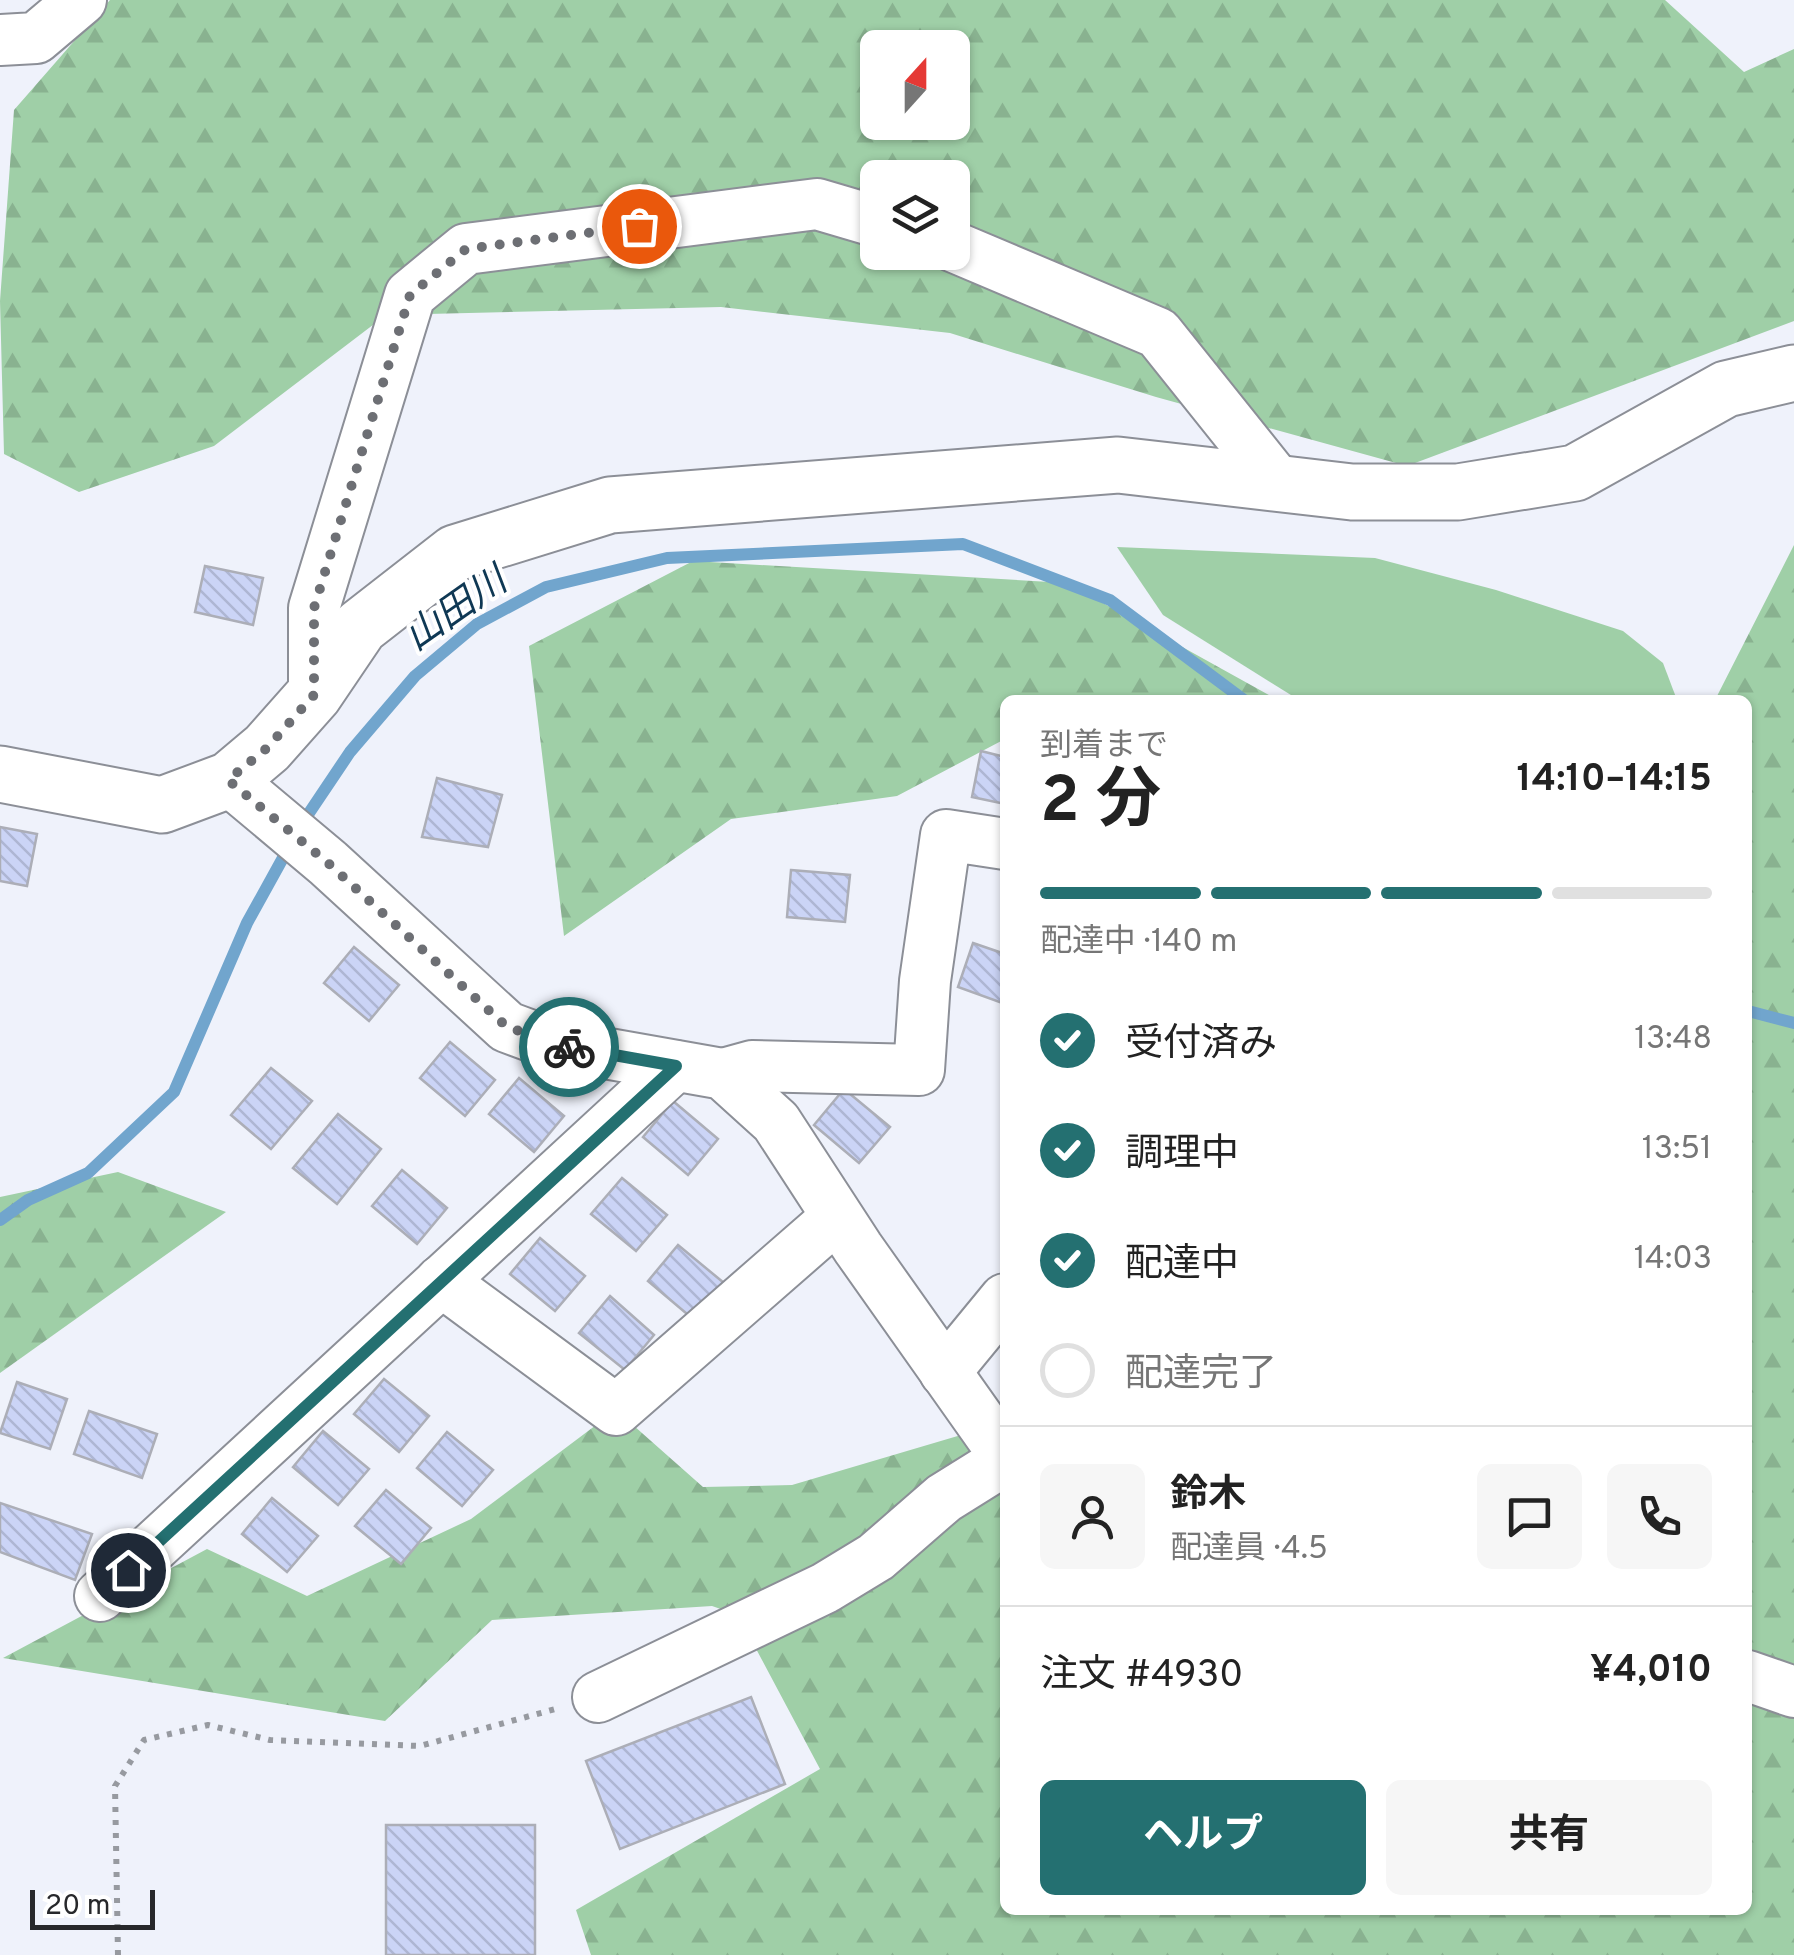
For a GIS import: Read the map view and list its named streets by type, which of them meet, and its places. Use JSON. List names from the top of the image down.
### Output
{
  "water": ["山田川"],
  "scale_bar": "20 m",
  "north": "top",
  "page": {
    "heading": ["2 分", "到着まで", "14:10–14:15"],
    "panel": [
      "鈴木",
      "配達員 · 4.5",
      "注文 #4930",
      "¥4,010"
    ],
    "bar": "配達中 · 140 m",
    "list": [
      ["受付済み", "13:48"],
      ["調理中", "13:51"],
      ["配達中", "14:03"],
      "配達完了"
    ],
    "buttons": ["ヘルプ", "共有"],
    "scale": "20 m"
  }
}
